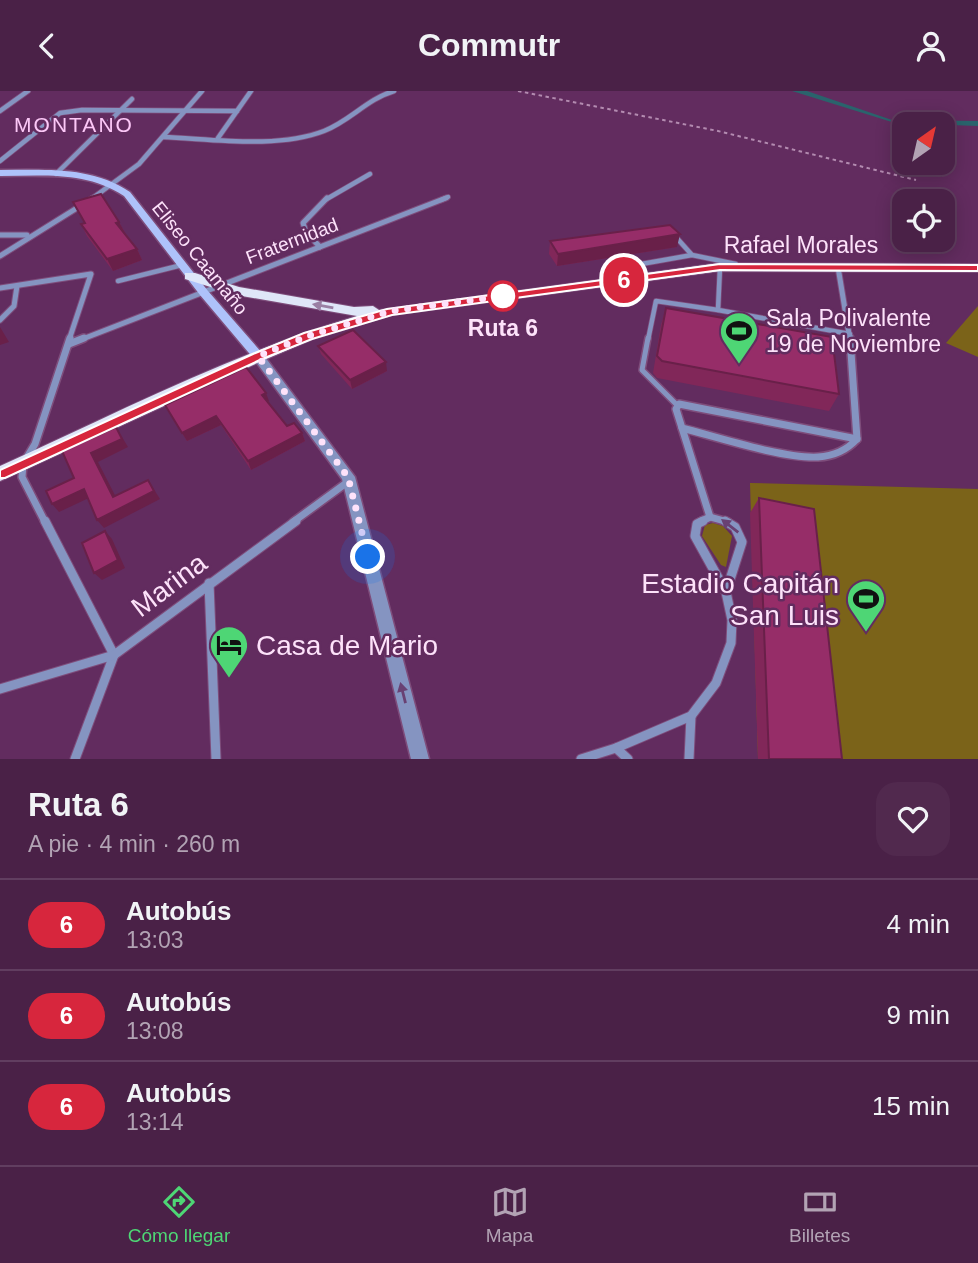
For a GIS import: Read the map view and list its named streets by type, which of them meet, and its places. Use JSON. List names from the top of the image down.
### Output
{
  "streets": {
    "main road": ["Rafael Morales", "Eliseo Caamaño"],
    "street": ["Fraternidad", "Marina"]
  },
  "crossings": [
    ["Fraternidad", "Eliseo Caamaño"],
    ["Rafael Morales", "Eliseo Caamaño"]
  ],
  "districts": ["MONTANO"],
  "places": {
    "other": ["Ruta 6"],
    "sports": ["Sala Polivalente 19 de Noviembre", "Estadio Capitán San Luis"],
    "hotel": ["Casa de Mario"]
  },
  "lines": ["bus line 6"],
  "north": "top right",
  "page": {
    "header": "Commutr",
    "on_map": "6",
    "heading": ["Ruta 6", "A pie · 4 min · 260 m"],
    "list": [
      {
        "mark": "6",
        "name": "Autobús",
        "note": "13:03",
        "value": "4 min"
      },
      {
        "mark": "6",
        "name": "Autobús",
        "note": "13:08",
        "value": "9 min"
      },
      {
        "mark": "6",
        "name": "Autobús",
        "note": "13:14",
        "value": "15 min"
      }
    ],
    "tabs": ["Cómo llegar", "Mapa", "Billetes"]
  }
}
